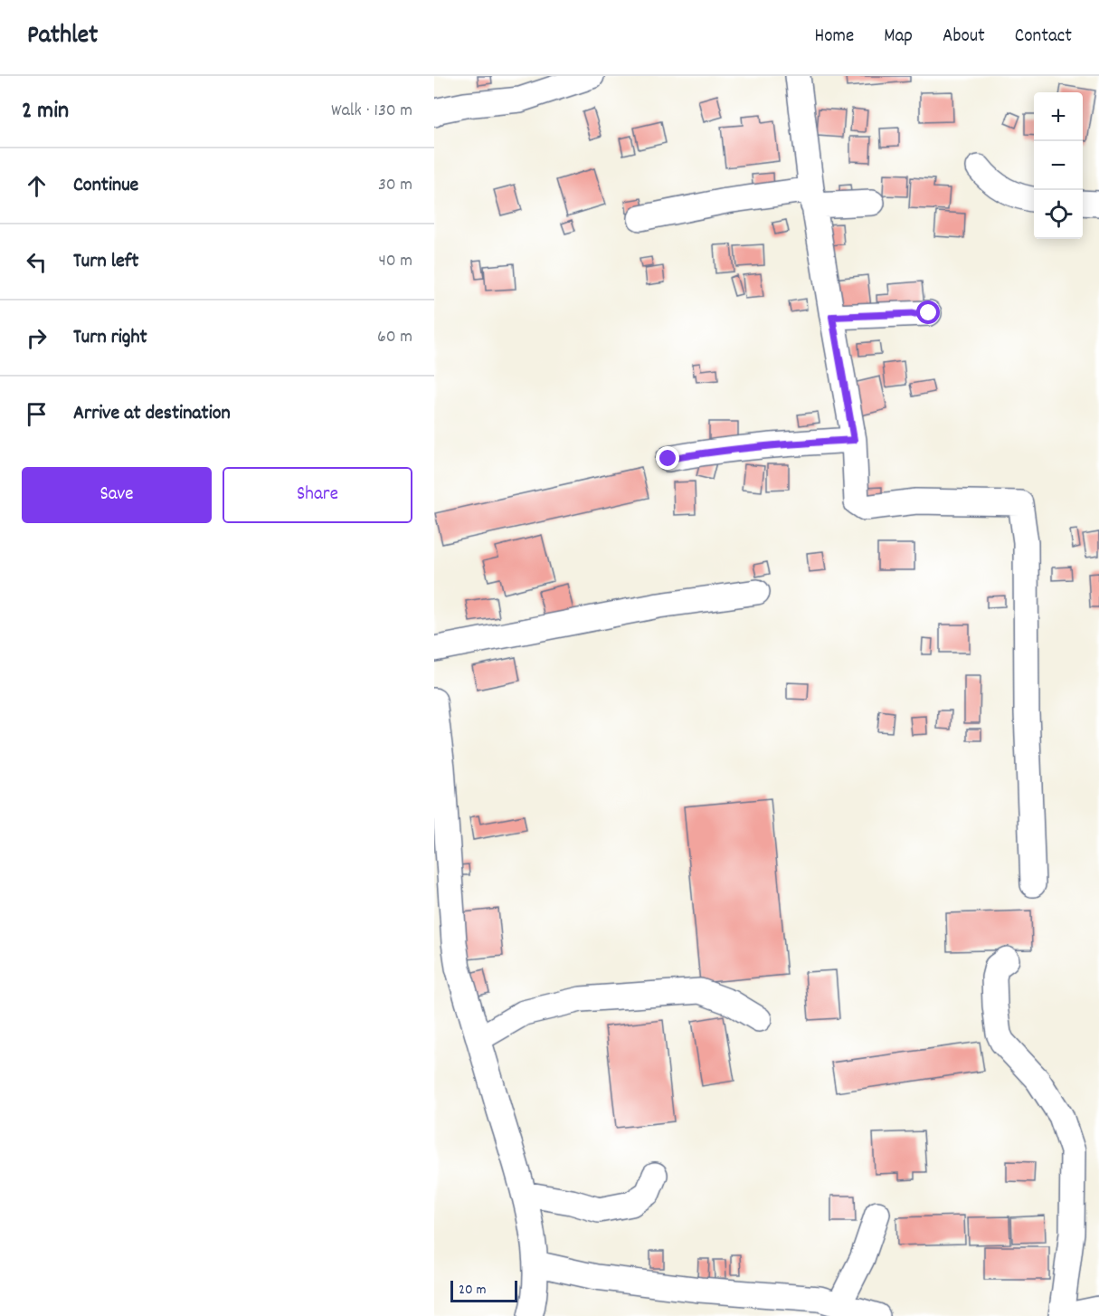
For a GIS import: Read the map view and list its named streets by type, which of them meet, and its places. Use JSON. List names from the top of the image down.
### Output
{
  "scale_bar": "20 m",
  "page": {
    "header": "Pathlet",
    "nav": [
      "Home",
      "Map",
      "About",
      "Contact"
    ],
    "heading": ["2 min", "Walk · 130 m"],
    "map_buttons": ["+", "−"],
    "list": [
      ["Continue", "30 m"],
      ["Turn left", "40 m"],
      ["Turn right", "60 m"],
      "Arrive at destination"
    ],
    "buttons": ["Save", "Share"],
    "scale": "20 m"
  }
}
